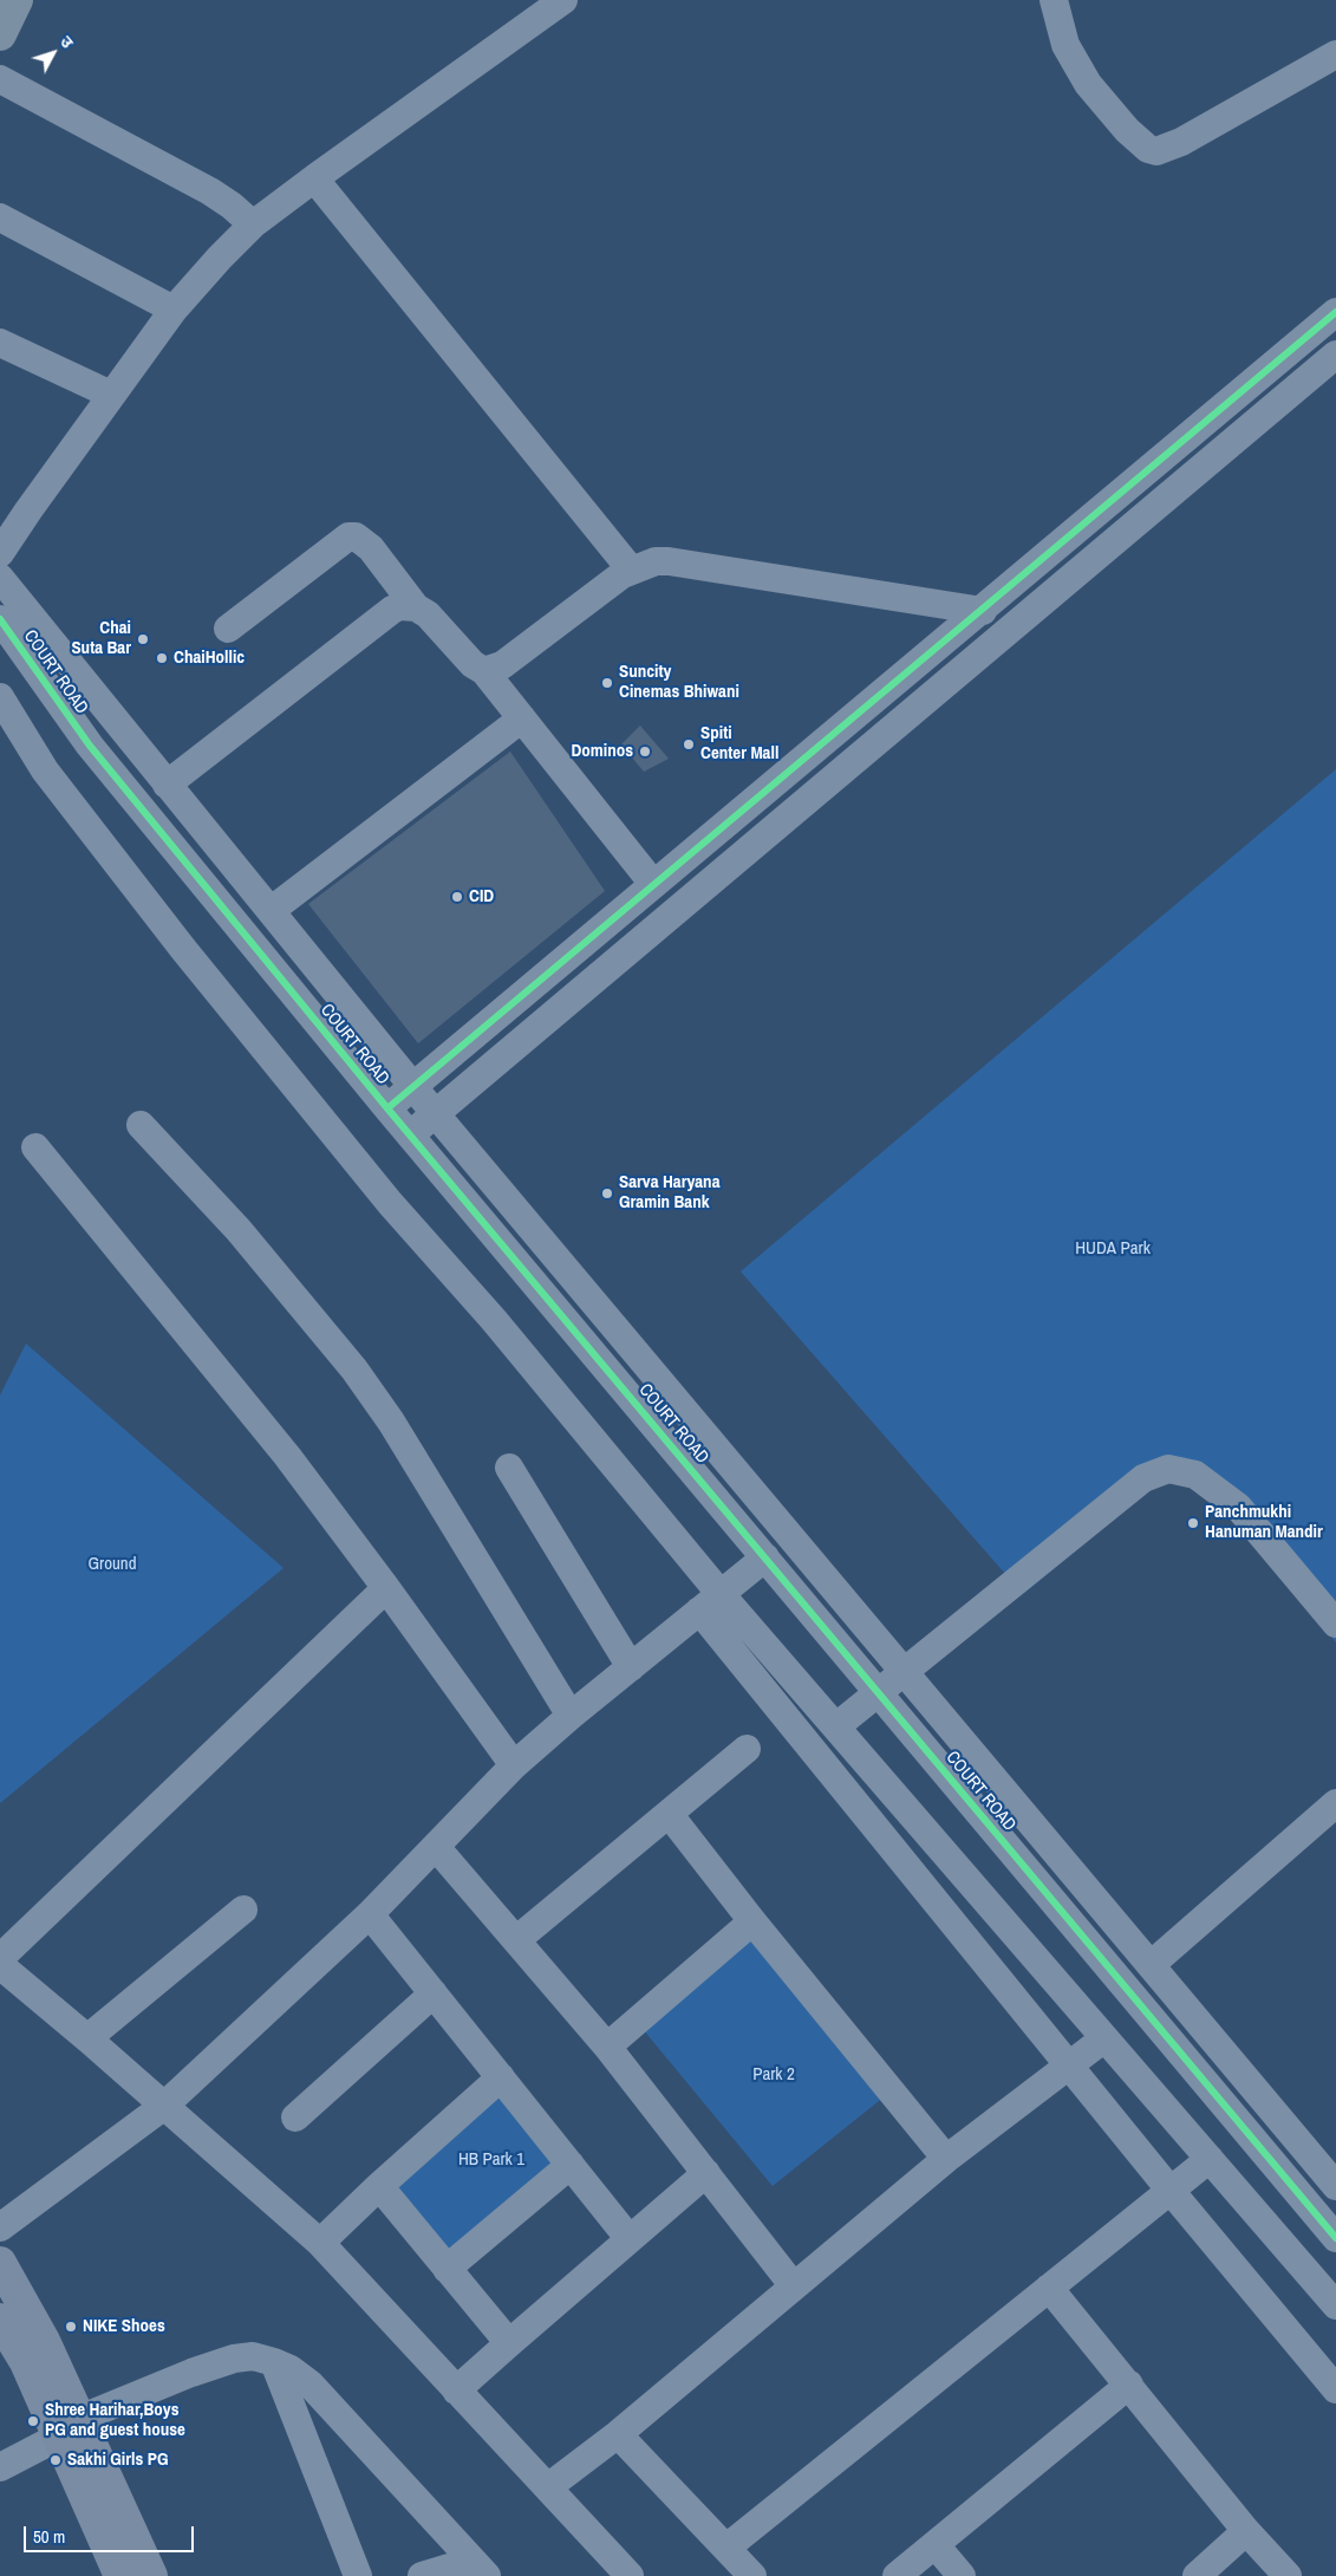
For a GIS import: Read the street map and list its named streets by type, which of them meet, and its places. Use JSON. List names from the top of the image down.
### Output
{
  "streets": {
    "street": ["COURT ROAD"]
  },
  "parks": [
    "HUDA Park",
    "Ground",
    "Park 2",
    "HB Park 1"
  ],
  "places": [
    "Chai Suta Bar",
    "ChaiHollic",
    "Suncity Cinemas Bhiwani",
    "Spiti Center Mall",
    "Dominos",
    "CID",
    "Sarva Haryana Gramin Bank",
    "Panchmukhi Hanuman Mandir",
    "NIKE Shoes",
    "Shree Harihar,Boys PG and guest house",
    "Sakhi Girls PG"
  ],
  "scale_bar": "50 m",
  "north": "top right"
}
